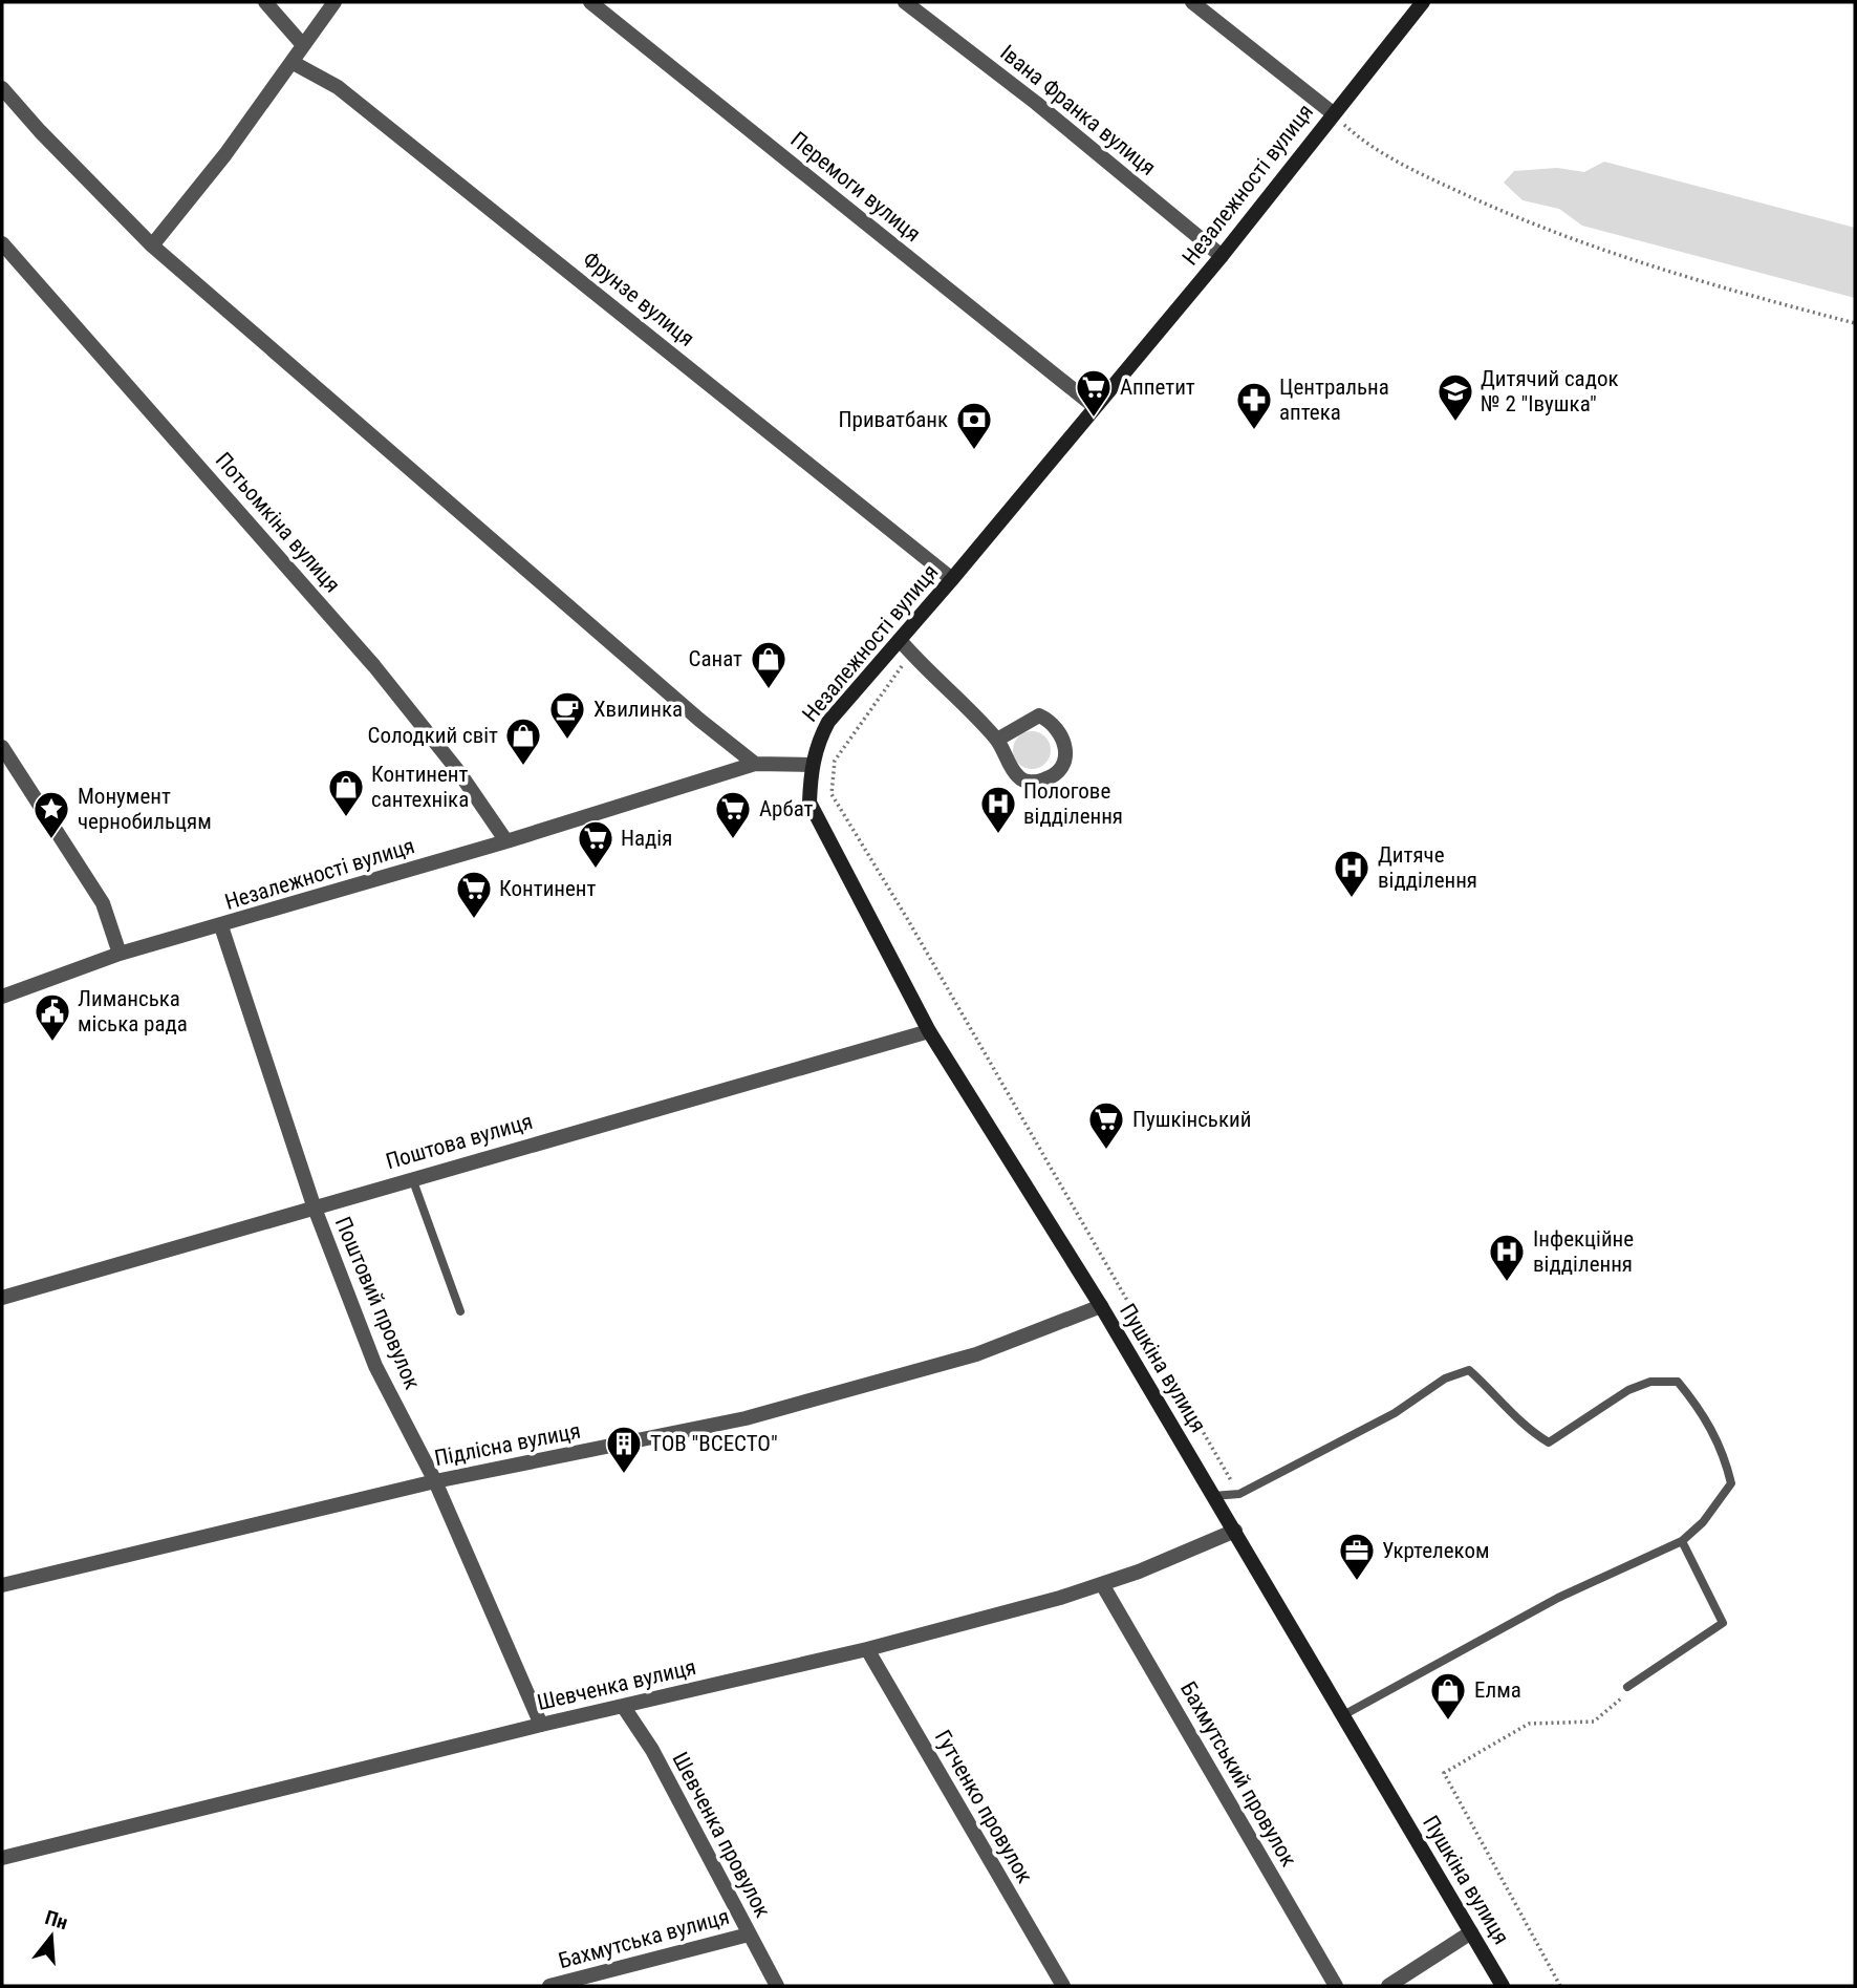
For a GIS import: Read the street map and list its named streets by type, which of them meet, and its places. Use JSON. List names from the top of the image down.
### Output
{
  "streets": {
    "main road": ["Незалежності вулиця", "Пушкіна вулиця"],
    "street": [
      "Івана Франка вулиця",
      "Перемоги вулиця",
      "Фрунзе вулиця",
      "Потьомкіна вулиця",
      "Поштова вулиця",
      "Поштовий провулок",
      "Підлісна вулиця",
      "Шевченка вулиця",
      "Бахмутський провулок",
      "Гутченко провулок",
      "Шевченка провулок",
      "Бахмутська вулиця"
    ]
  },
  "crossings": [
    ["Івана Франка вулиця", "Незалежності вулиця"],
    ["Незалежності вулиця", "Перемоги вулиця"],
    ["Незалежності вулиця", "Фрунзе вулиця"],
    ["Незалежності вулиця", "Потьомкіна вулиця"],
    ["Незалежності вулиця", "Поштовий провулок"],
    ["Незалежності вулиця", "Пушкіна вулиця"],
    ["Поштова вулиця", "Поштовий провулок"],
    ["Поштова вулиця", "Пушкіна вулиця"],
    ["Поштовий провулок", "Підлісна вулиця"],
    ["Поштовий провулок", "Шевченка вулиця"],
    ["Пушкіна вулиця", "Підлісна вулиця"],
    ["Пушкіна вулиця", "Шевченка вулиця"],
    ["Шевченка вулиця", "Бахмутський провулок"],
    ["Шевченка вулиця", "Гутченко провулок"],
    ["Шевченка вулиця", "Шевченка провулок"],
    ["Шевченка провулок", "Бахмутська вулиця"]
  ],
  "places": {
    "supermarket": [
      "Аппетит",
      "Арбат",
      "Надiя",
      "Континент",
      "Пушкінський"
    ],
    "school or university": ["Дитячий садок № 2 \"Івушка\""],
    "pharmacy": ["Центральна аптека"],
    "bank": ["Приватбанк"],
    "shop": [
      "Санат",
      "Солодкий світ",
      "Континент сантехніка",
      "Елма"
    ],
    "cafe": ["Хвилинка"],
    "hospital": ["Пологове відділення", "Дитяче відділення", "Інфекційне відділення"],
    "place": ["Монумент чернобильцям"],
    "public building": ["Лиманська міська рада"],
    "building": ["ТОВ \"ВСЕСТО\""],
    "office": ["Укртелеком"]
  },
  "north": "top"
}
